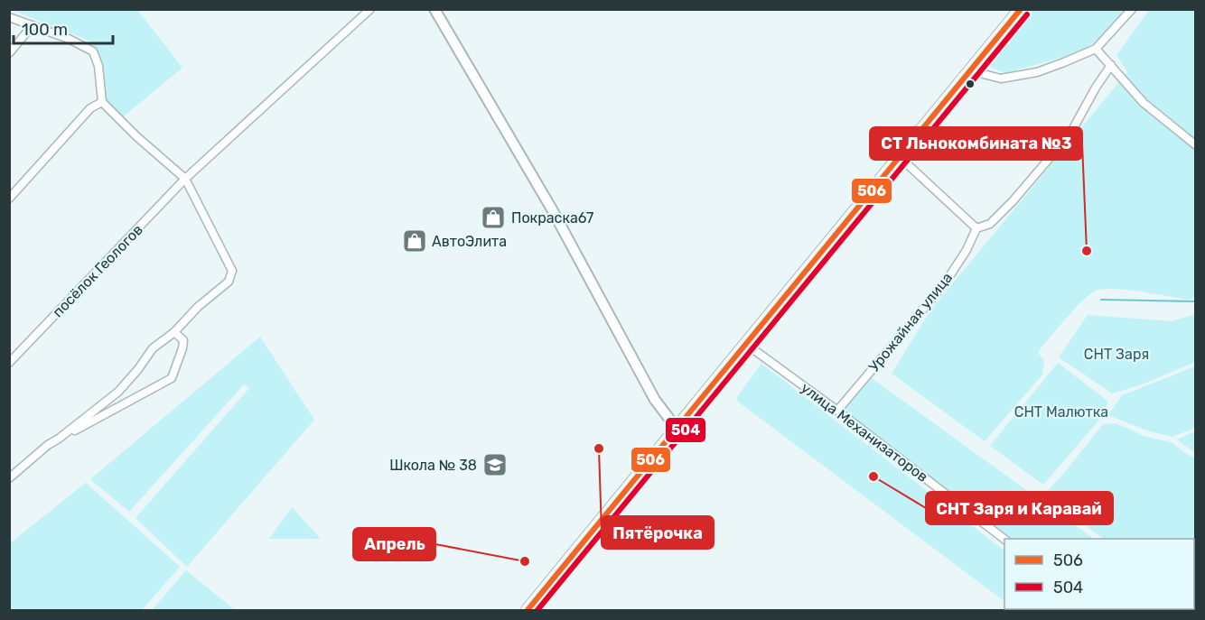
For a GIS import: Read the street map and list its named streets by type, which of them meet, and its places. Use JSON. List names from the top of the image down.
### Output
{
  "streets": {
    "street": ["посёлок Геологов", "Урожайная улица", "улица Механизаторов"]
  },
  "crossings": [
    ["Урожайная улица", "улица Механизаторов"]
  ],
  "parks": ["СНТ Заря", "СНТ Малютка"],
  "places": {
    "shop": ["Покраска67", "АвтоЭлита"],
    "other": [
      "СТ Льнокомбината №3",
      "Пятёрочка",
      "СНТ Заря и Каравай",
      "Апрель"
    ],
    "school or university": ["Школа № 38"]
  },
  "lines": ["transit line 506", "transit line 504"],
  "legend": ["506", "504"],
  "scale_bar": "100 m"
}
